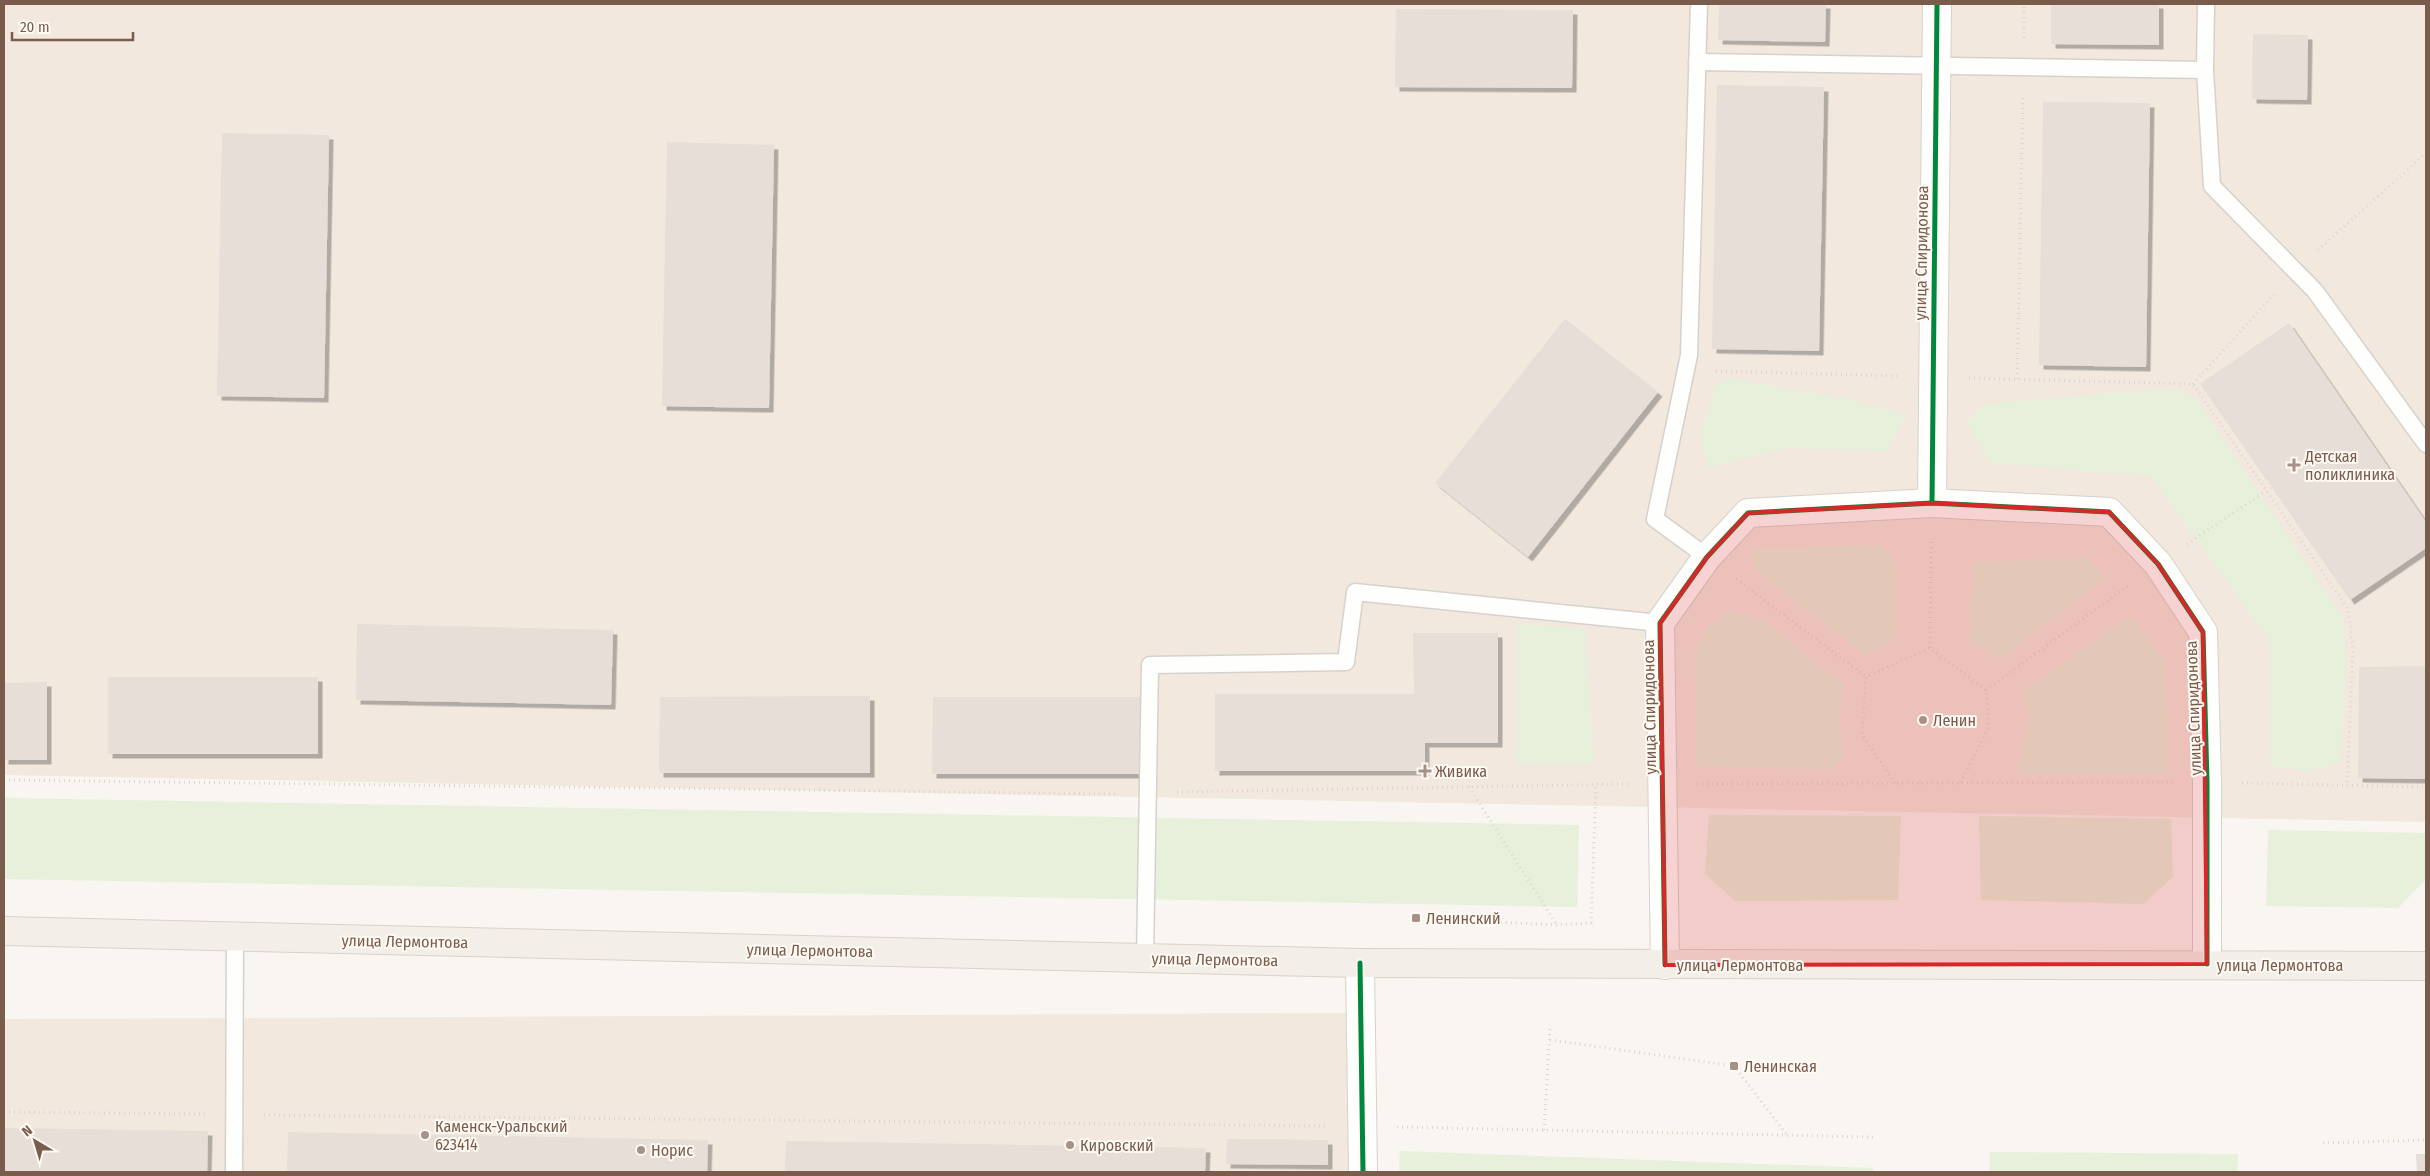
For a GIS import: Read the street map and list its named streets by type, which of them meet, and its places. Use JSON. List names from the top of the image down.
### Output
{
  "streets": {
    "main road": ["улица Лермонтова"],
    "street": ["улица Спиридонова"]
  },
  "crossings": [
    ["улица Спиридонова", "улица Лермонтова"]
  ],
  "places": {
    "health": ["Детская поликлиника", "Живика"],
    "other": [
      "Ленин",
      "Каменск-Уральский 623414",
      "Кировский",
      "Норис"
    ],
    "transit": ["Ленинский", "Ленинская"]
  },
  "scale_bar": "20 m",
  "north": "top left"
}
